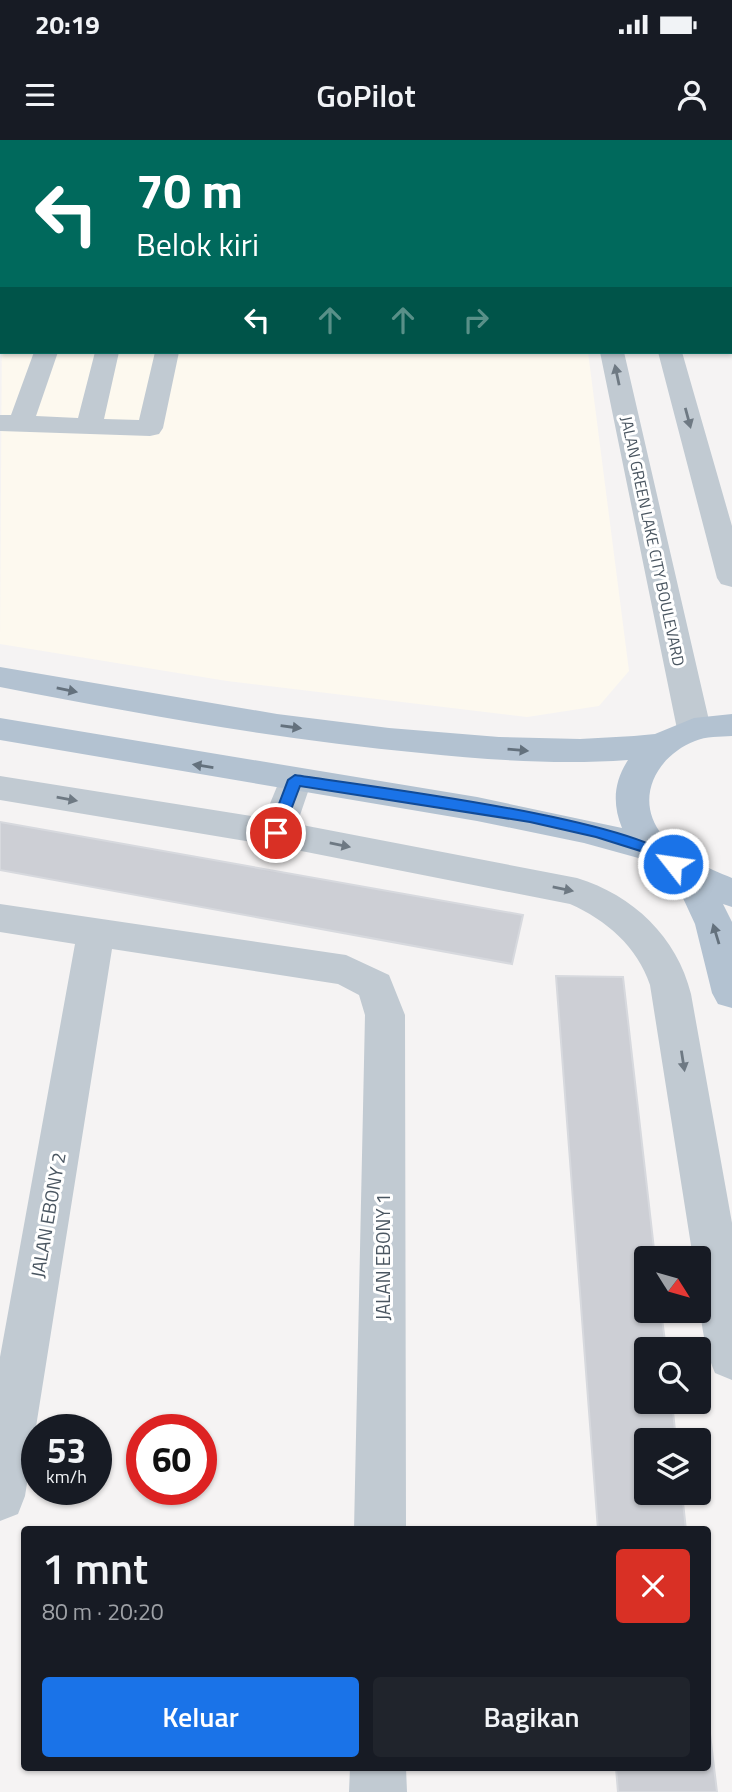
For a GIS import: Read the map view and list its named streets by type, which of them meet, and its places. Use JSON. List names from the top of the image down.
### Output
{
  "streets": {
    "street": ["JALAN GREEN LAKE CITY BOULEVARD", "JALAN EBONY 2", "JALAN EBONY 1"]
  },
  "crossings": [
    ["JALAN EBONY 2", "JALAN EBONY 1"]
  ],
  "north": "bottom right",
  "page": {
    "status": "20:19",
    "header": "GoPilot",
    "turn": ["70 m", "Belok kiri"],
    "speed": "53 km/h",
    "limit": "60",
    "heading": ["1 mnt", "80 m · 20:20"],
    "buttons": ["Keluar", "Bagikan"]
  }
}
